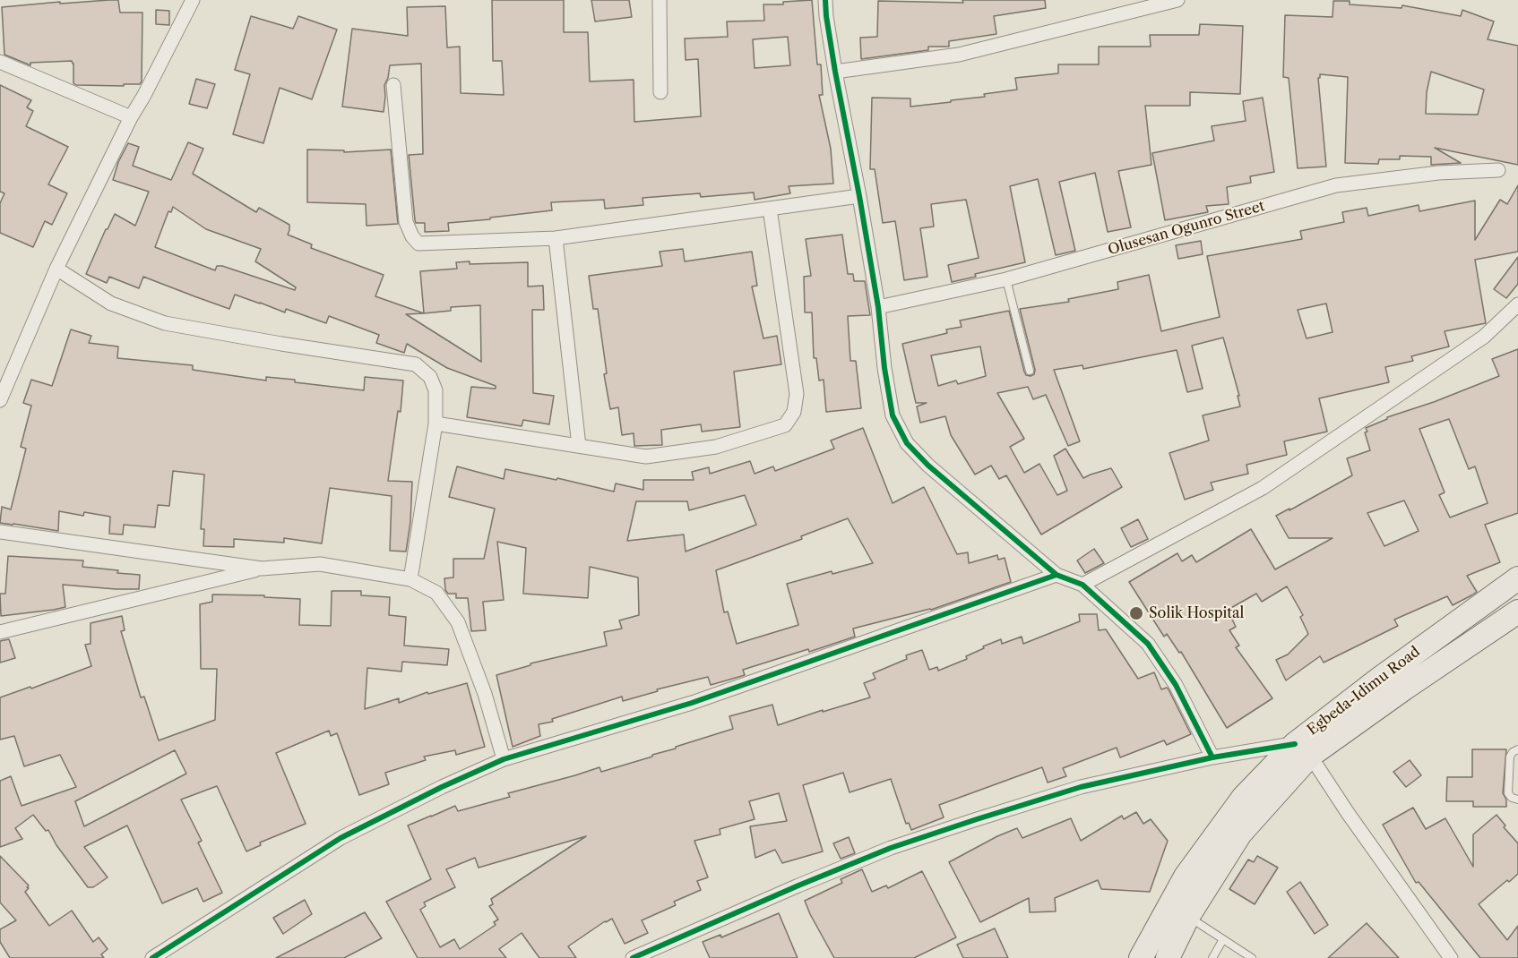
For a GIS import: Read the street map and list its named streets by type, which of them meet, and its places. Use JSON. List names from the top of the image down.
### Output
{
  "streets": {
    "main road": ["Egbeda-Idimu Road"],
    "street": ["Olusesan Ogunro Street"]
  },
  "places": ["Solik Hospital"]
}
